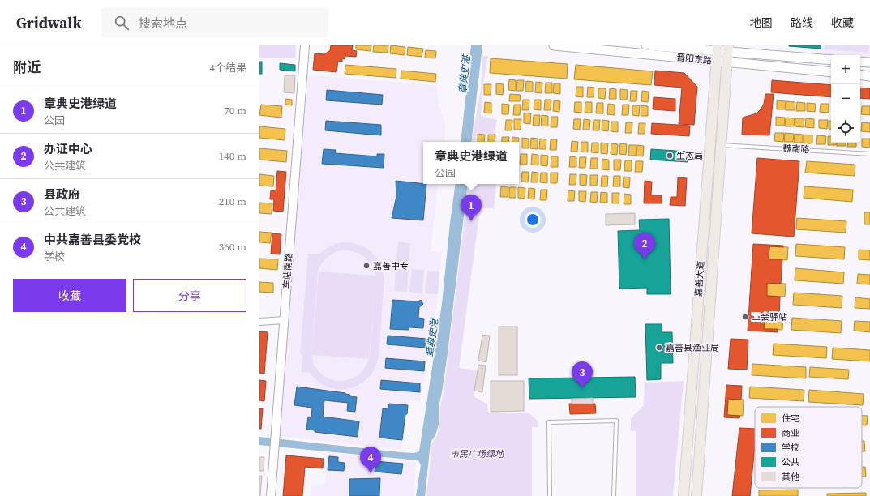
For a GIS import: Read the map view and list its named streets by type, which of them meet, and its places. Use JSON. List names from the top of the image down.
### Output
{
  "streets": {
    "main road": ["晋阳东路", "嘉善大道"],
    "street": ["车站南路"],
    "lane": ["魏南路"]
  },
  "crossings": [
    ["晋阳东路", "嘉善大道"],
    ["魏南路", "嘉善大道"]
  ],
  "water": ["章典史港"],
  "parks": ["市民广场绿地"],
  "places": [
    "生态局",
    "嘉善中专",
    "工会驿站",
    "嘉善县渔业局"
  ],
  "legend": [
    "住宅",
    "商业",
    "学校",
    "公共",
    "其他"
  ],
  "page": {
    "header": "Gridwalk",
    "search": "搜索地点",
    "nav": ["地图", "路线", "收藏"],
    "heading": ["附近", "4个结果"],
    "map_buttons": ["+", "−"],
    "list": [
      {
        "mark": "1",
        "name": "章典史港绿道",
        "note": "公园",
        "value": "70 m"
      },
      {
        "mark": "2",
        "name": "办证中心",
        "note": "公共建筑",
        "value": "140 m"
      },
      {
        "mark": "3",
        "name": "县政府",
        "note": "公共建筑",
        "value": "210 m"
      },
      {
        "mark": "4",
        "name": "中共嘉善县委党校",
        "note": "学校",
        "value": "360 m"
      }
    ],
    "popup": ["章典史港绿道", "公园"],
    "pins": [
      "1",
      "2",
      "3",
      "4"
    ],
    "buttons": ["收藏", "分享"]
  }
}
